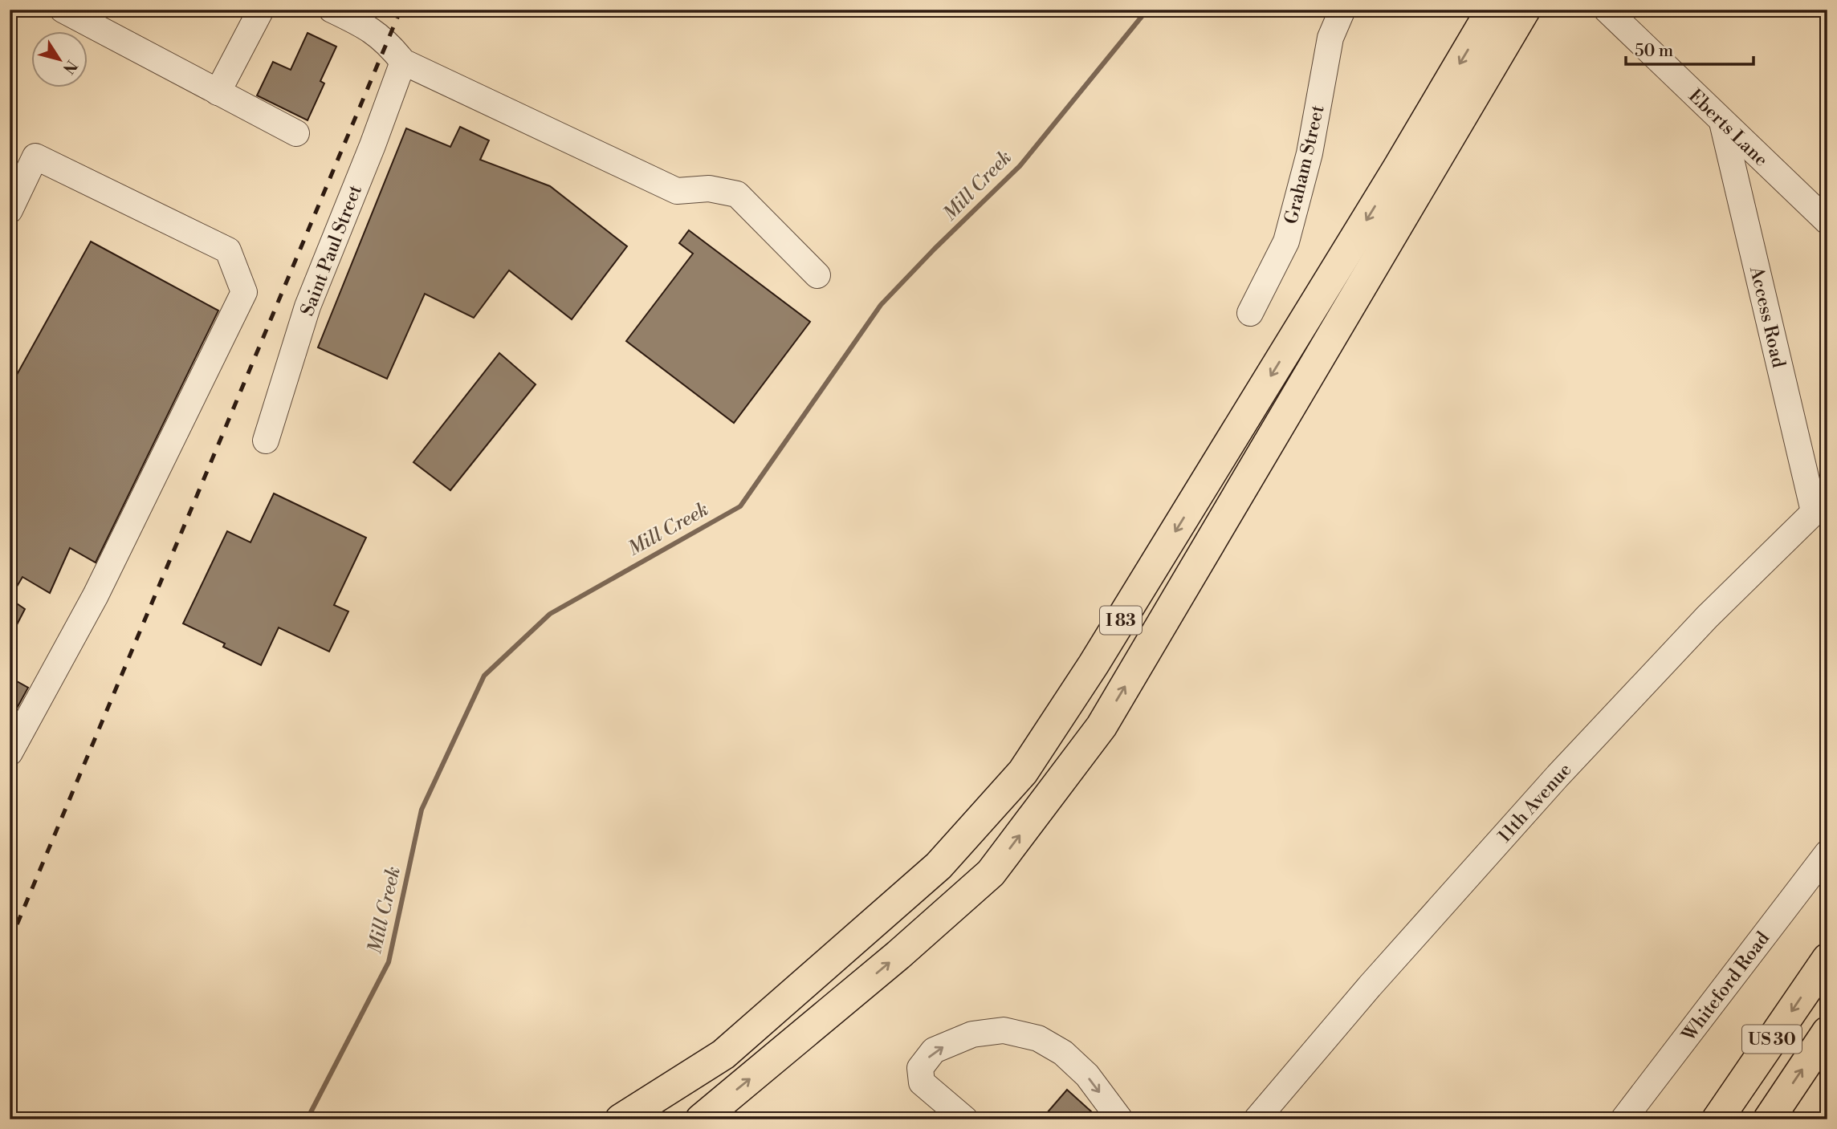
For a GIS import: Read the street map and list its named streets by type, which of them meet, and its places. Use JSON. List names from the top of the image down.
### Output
{
  "streets": {
    "highway": ["I 83", "US 30"],
    "street": [
      "Eberts Lane",
      "Graham Street",
      "Saint Paul Street",
      "Access Road",
      "11th Avenue",
      "Whiteford Road"
    ]
  },
  "crossings": [
    ["Eberts Lane", "Access Road"],
    ["Access Road", "11th Avenue"]
  ],
  "water": ["Mill Creek"],
  "scale_bar": "50 m",
  "north": "bottom right"
}
